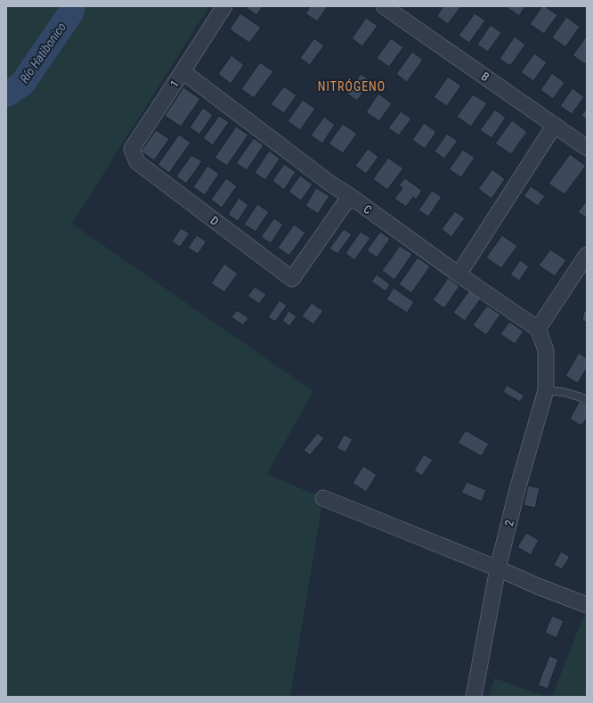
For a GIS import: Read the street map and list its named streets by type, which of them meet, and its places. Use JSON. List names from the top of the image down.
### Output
{
  "streets": {
    "street": [
      "B",
      "1",
      "C",
      "D",
      "2"
    ]
  },
  "crossings": [
    ["1", "C"],
    ["1", "D"],
    ["C", "D"],
    ["C", "2"]
  ],
  "districts": ["NITRÓGENO"],
  "water": ["Río Hatibonico"]
}
